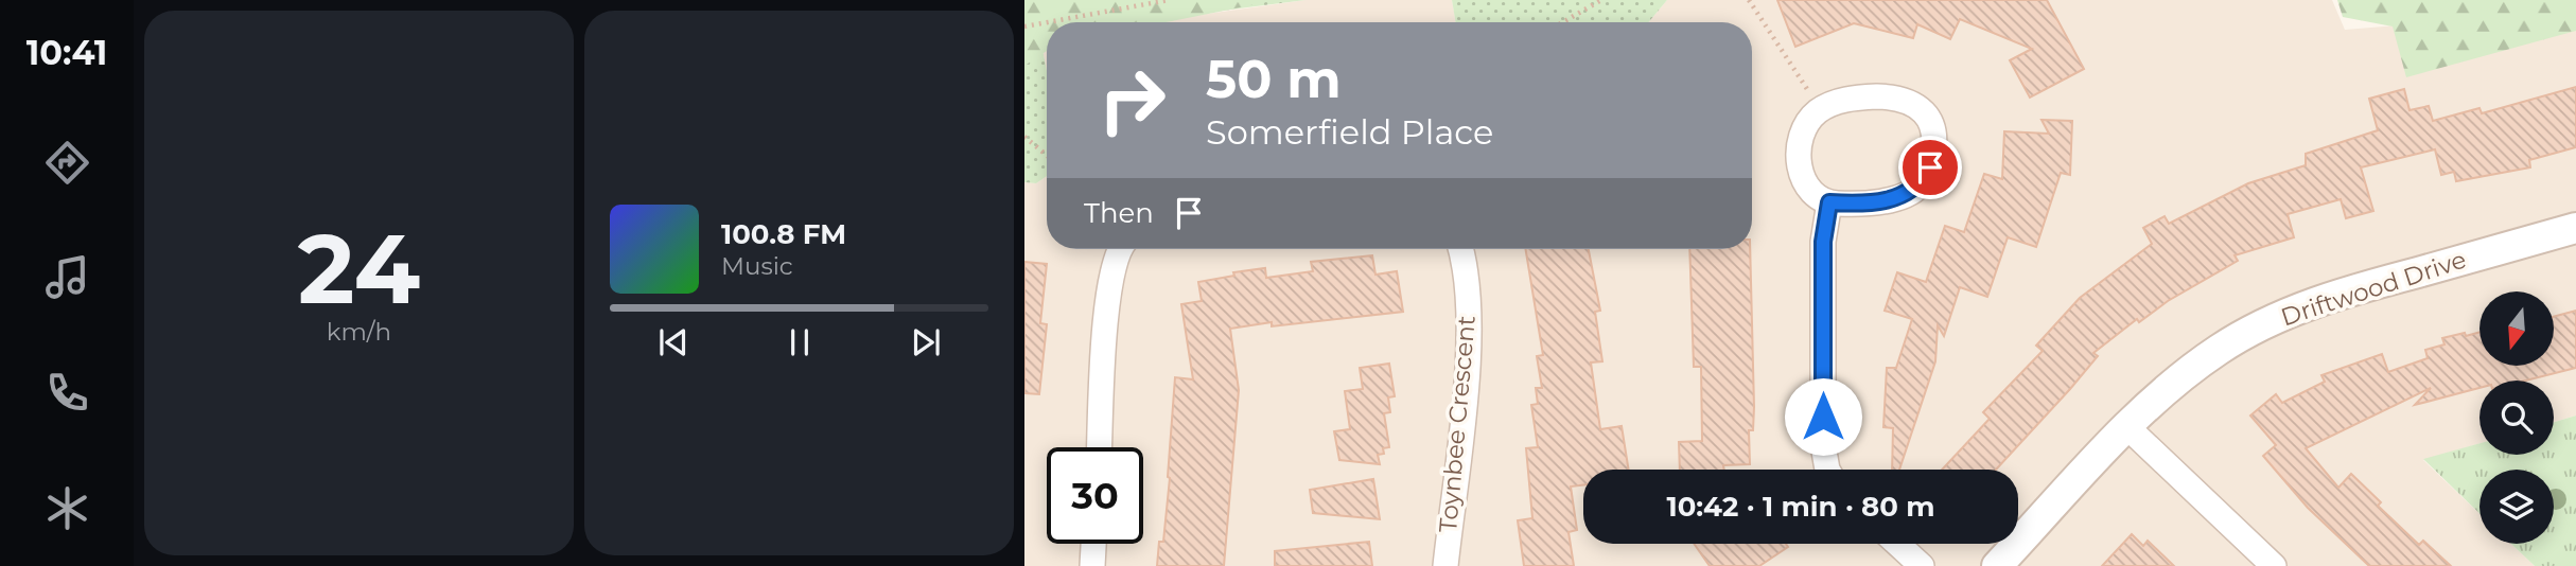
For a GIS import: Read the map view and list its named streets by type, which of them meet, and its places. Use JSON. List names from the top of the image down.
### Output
{
  "streets": {
    "street": ["Driftwood Drive", "Toynbee Crescent"]
  },
  "north": "bottom",
  "page": {
    "tabs": "10:41",
    "tile": ["24", "km/h"],
    "turn": ["50 m", "Somerfield Place"],
    "then": "Then",
    "song": ["100.8 FM", "Music"],
    "limit": "30",
    "trip": "10:42 · 1 min · 80 m"
  }
}
